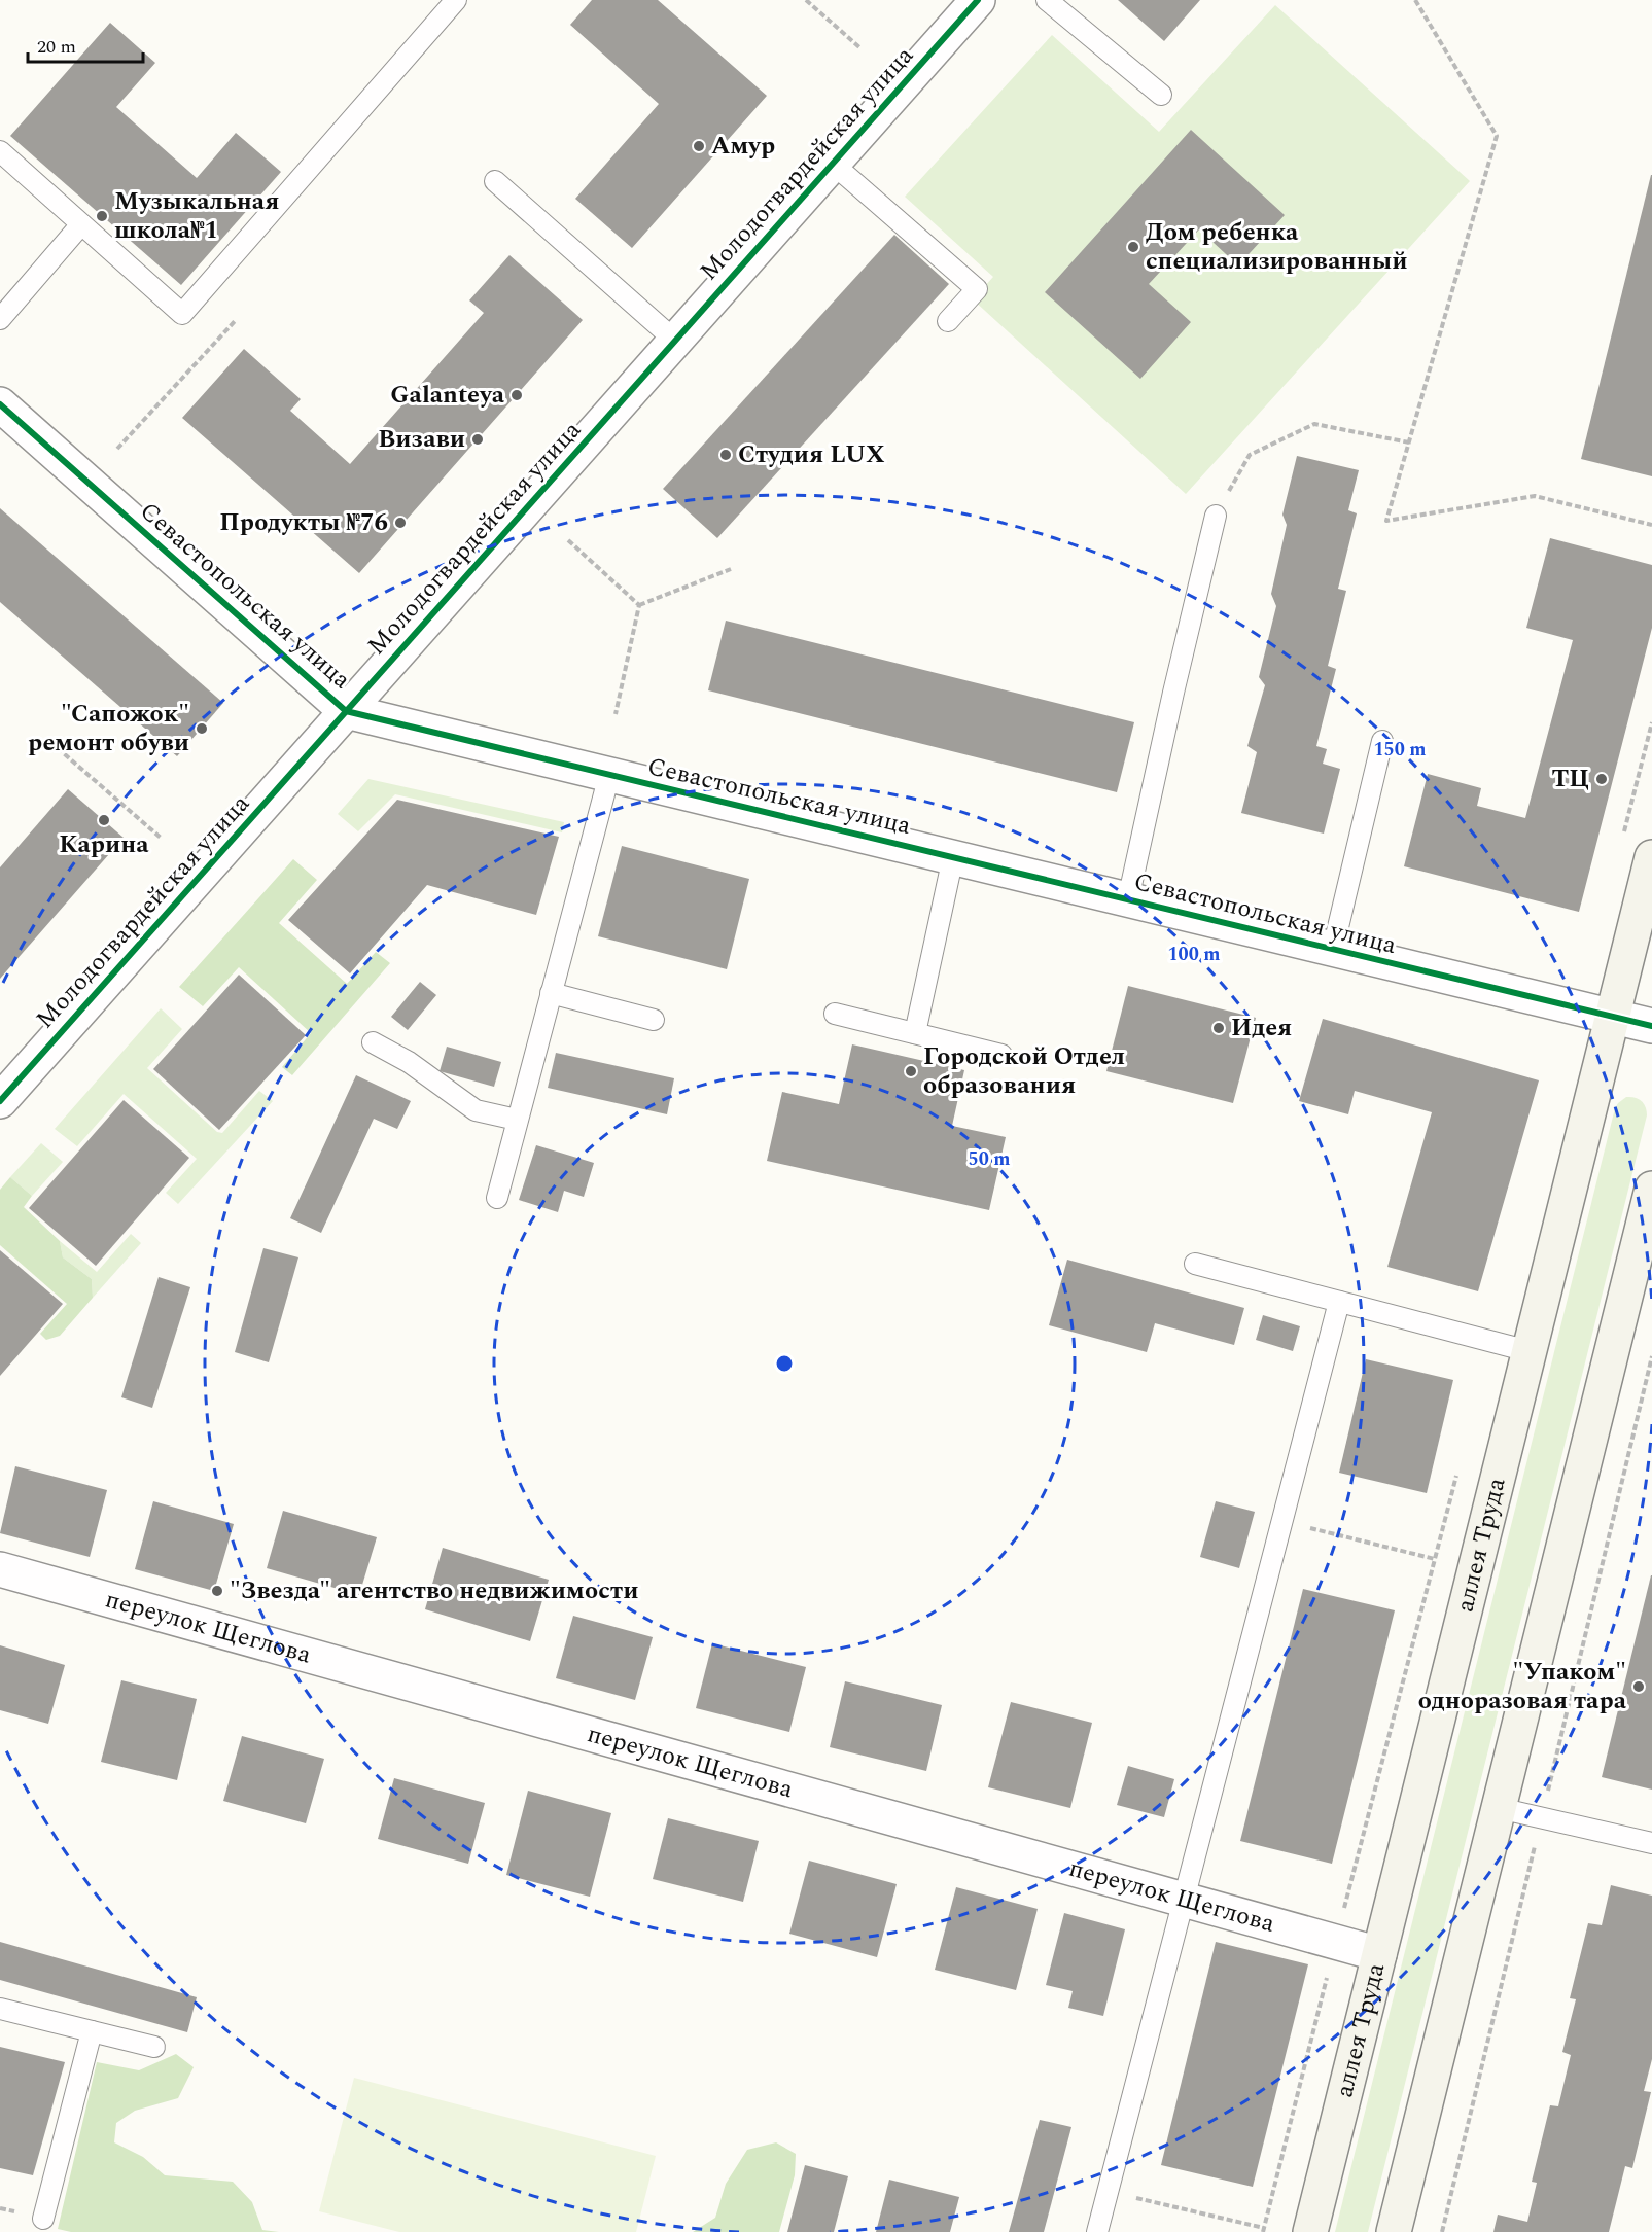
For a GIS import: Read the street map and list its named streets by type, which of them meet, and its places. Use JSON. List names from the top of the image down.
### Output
{
  "streets": {
    "main road": ["аллея Труда"],
    "street": ["Молодогвардейская улица", "Севастопольская улица", "переулок Щеглова"]
  },
  "crossings": [
    ["Молодогвардейская улица", "Севастопольская улица"],
    ["Севастопольская улица", "аллея Труда"],
    ["аллея Труда", "переулок Щеглова"]
  ],
  "places": [
    "Амур",
    "Музыкальная школа№1",
    "Дом ребенка специализированный",
    "Galanteya",
    "Визави",
    "Студия LUX",
    "Продукты №76",
    "\"Сапожок\" ремонт обуви",
    "ТЦ",
    "Карина",
    "Идея",
    "Городской Отдел образования",
    "\"Звезда\" агентство недвижимости",
    "\"Упаком\" одноразовая тара"
  ],
  "scale_bar": "20 m",
  "rings": ["150 m", "100 m", "50 m"]
}
